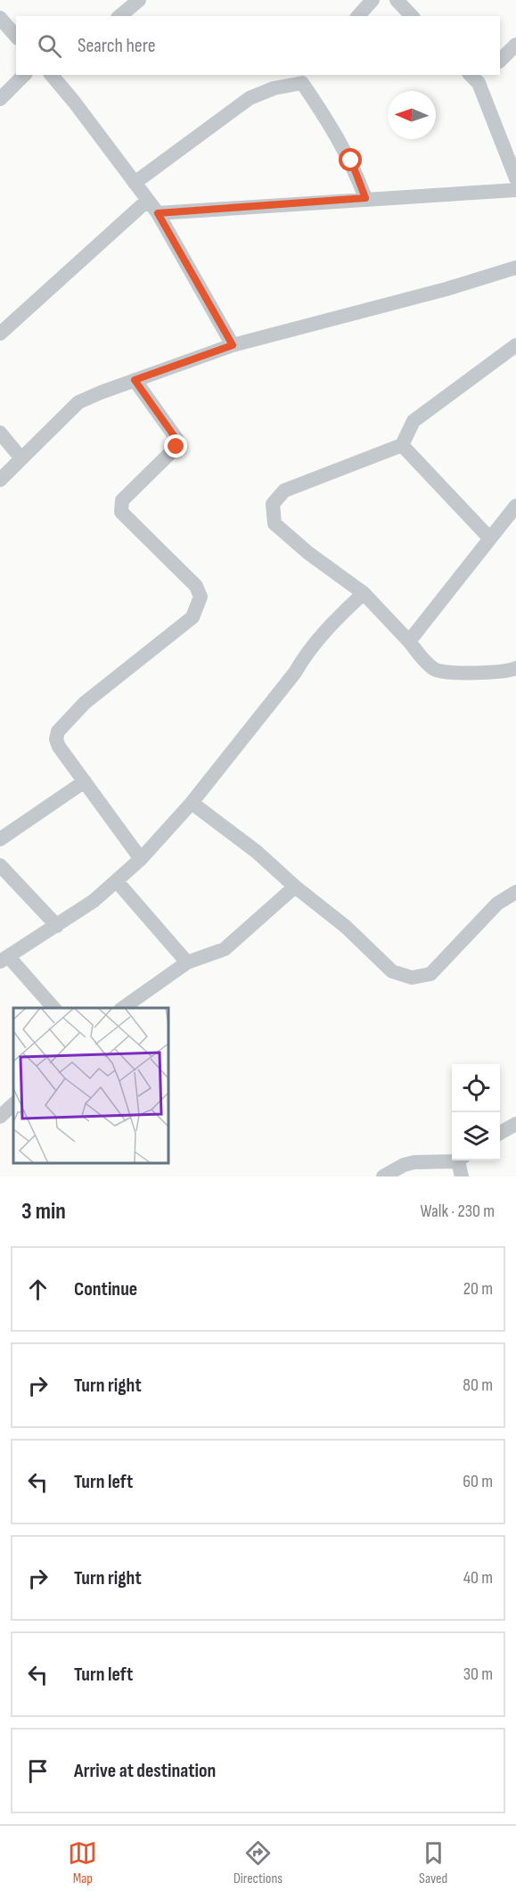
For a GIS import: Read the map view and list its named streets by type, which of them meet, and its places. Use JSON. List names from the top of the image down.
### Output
{
  "north": "left",
  "page": {
    "search": "Search here",
    "heading": ["3 min", "Walk · 230 m"],
    "list": [
      ["Continue", "20 m"],
      ["Turn right", "80 m"],
      ["Turn left", "60 m"],
      ["Turn right", "40 m"],
      ["Turn left", "30 m"],
      "Arrive at destination"
    ],
    "nav": ["Map", "Directions", "Saved"]
  }
}
